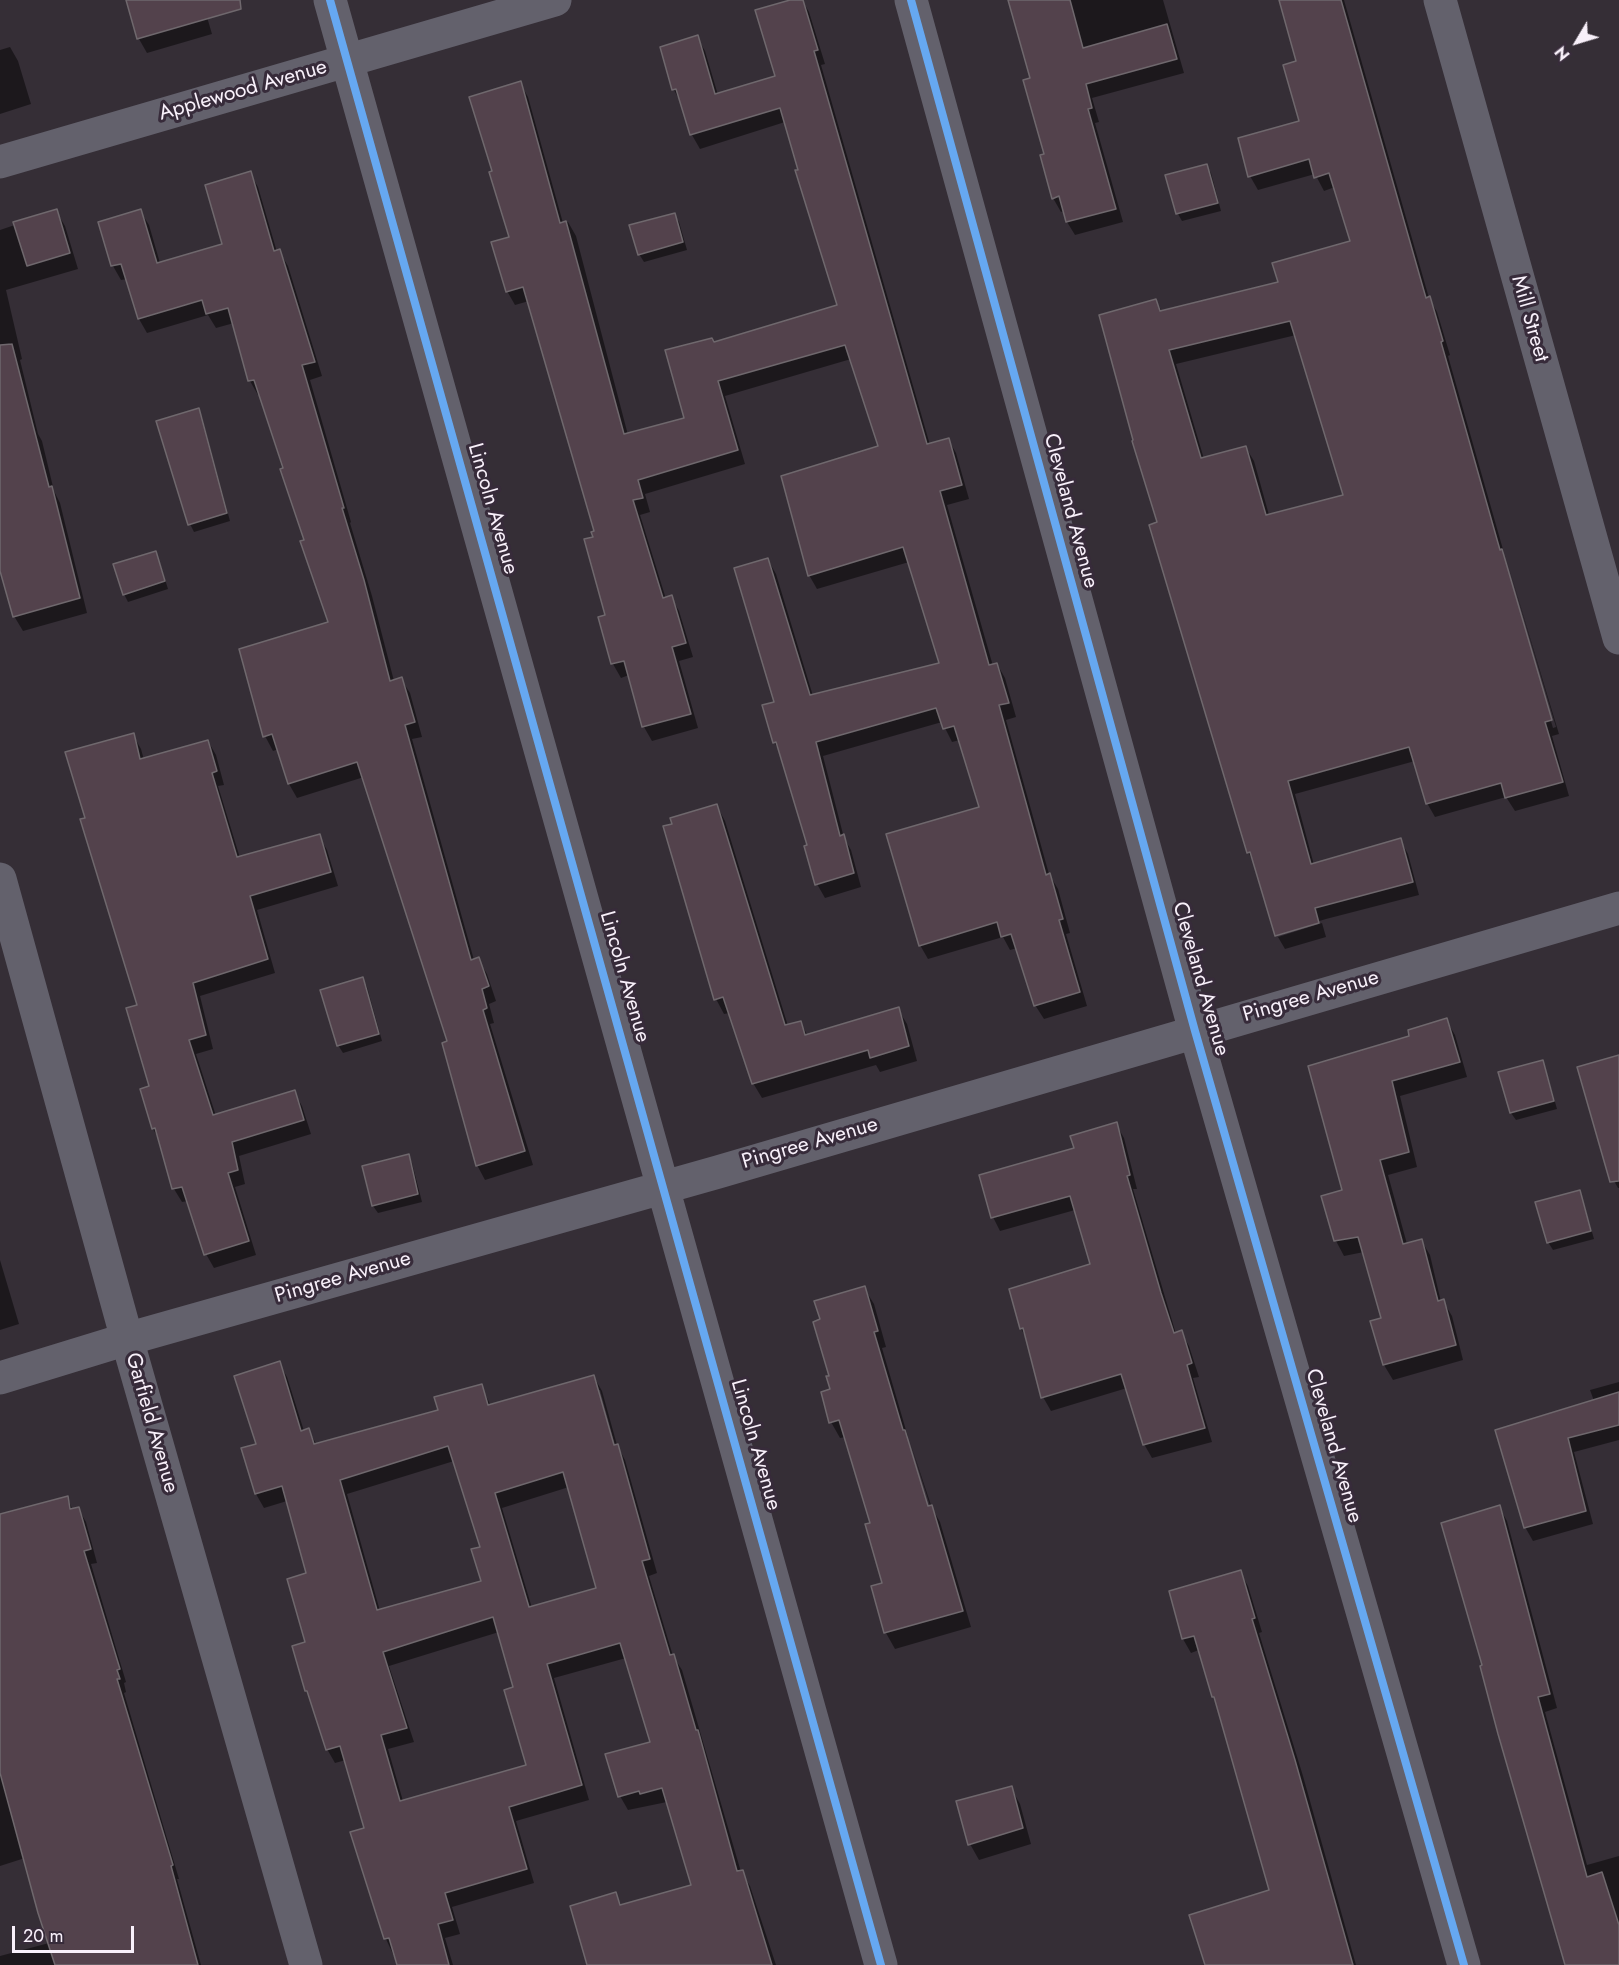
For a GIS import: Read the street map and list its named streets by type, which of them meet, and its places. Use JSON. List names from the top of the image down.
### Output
{
  "streets": {
    "street": [
      "Applewood Avenue",
      "Mill Street",
      "Lincoln Avenue",
      "Cleveland Avenue",
      "Pingree Avenue",
      "Garfield Avenue"
    ]
  },
  "crossings": [
    ["Applewood Avenue", "Lincoln Avenue"],
    ["Lincoln Avenue", "Pingree Avenue"],
    ["Cleveland Avenue", "Pingree Avenue"],
    ["Pingree Avenue", "Garfield Avenue"]
  ],
  "scale_bar": "20 m",
  "north": "bottom left"
}
